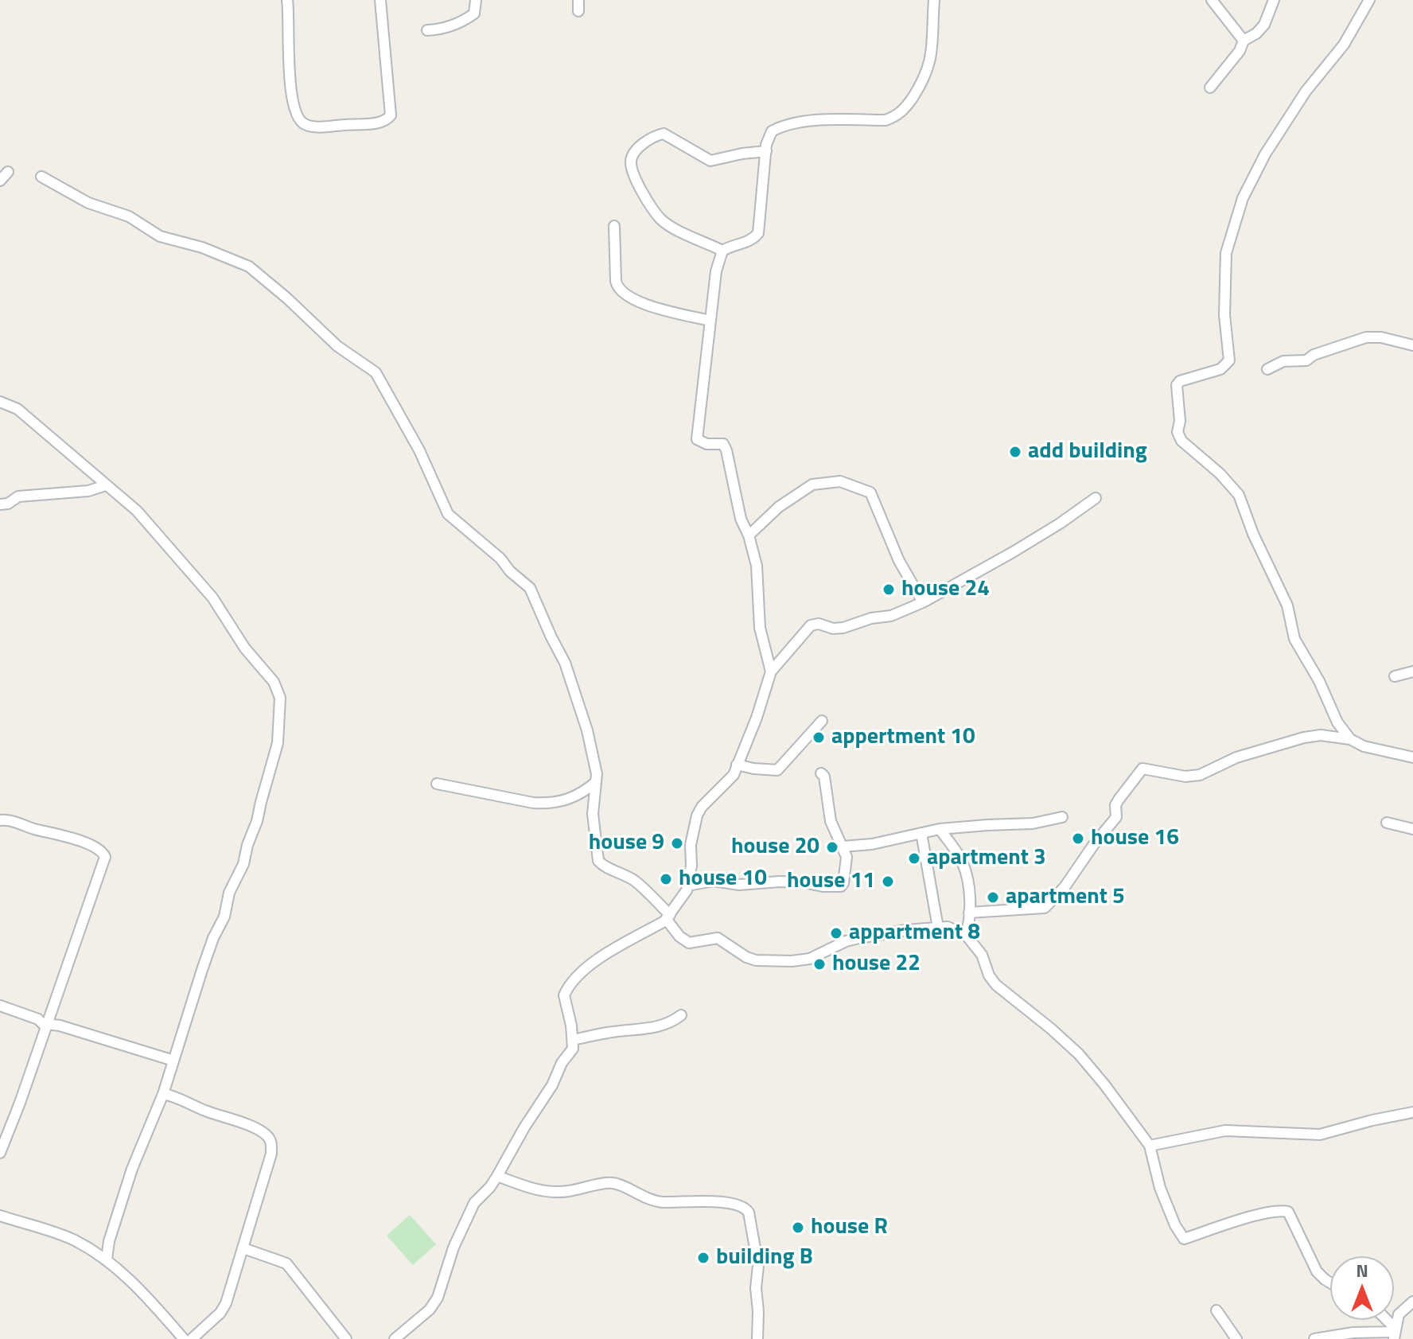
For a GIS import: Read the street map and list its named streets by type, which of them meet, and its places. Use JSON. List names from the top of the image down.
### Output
{
  "places": [
    "add building",
    "house 24",
    "appertment 10",
    "house 16",
    "house 9",
    "house 20",
    "apartment 3",
    "house 10",
    "house 11",
    "apartment 5",
    "appartment 8",
    "house 22",
    "house R",
    "building B"
  ],
  "north": "top"
}
